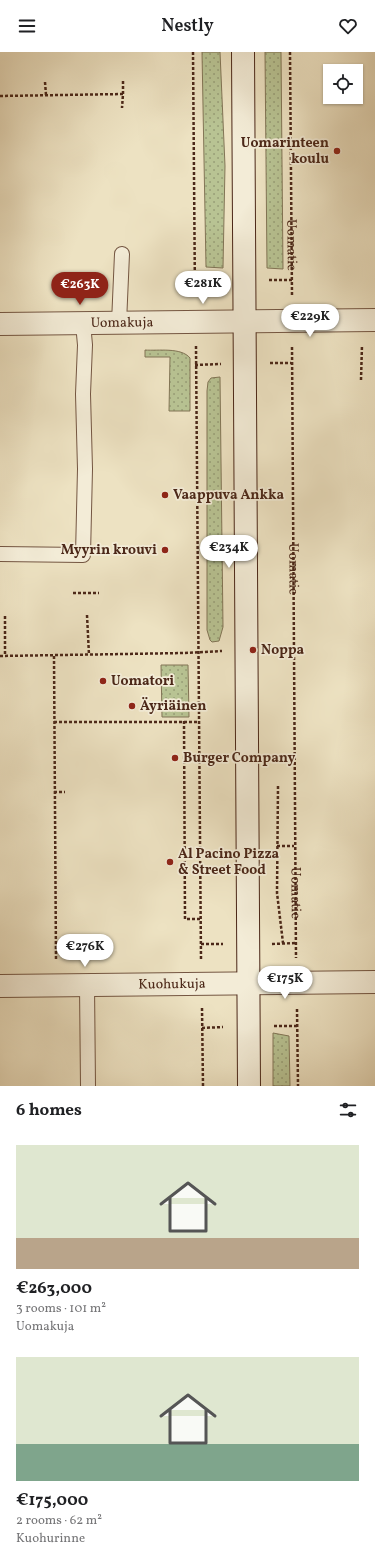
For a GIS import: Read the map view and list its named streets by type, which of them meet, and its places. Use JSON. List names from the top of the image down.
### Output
{
  "streets": {
    "street": ["Uomakuja", "Kuohukuja"],
    "path": ["Uomatie"]
  },
  "crossings": [
    ["Uomatie", "Uomakuja"],
    ["Uomatie", "Kuohukuja"]
  ],
  "places": [
    "Uomarinteen koulu",
    "Vaappuva Ankka",
    "Myyrin krouvi",
    "Noppa",
    "Uomatori",
    "Äyriäinen",
    "Burger Company",
    "Al Pacino Pizza & Street Food"
  ],
  "page": {
    "header": "Nestly",
    "price": [
      "€281K",
      "€263K",
      "€229K",
      "€234K",
      "€276K",
      "€175K"
    ],
    "heading": "6 homes",
    "list": [
      {
        "name": "€263,000",
        "note": "3 rooms · 101 m² · Uomakuja"
      },
      {
        "name": "€175,000",
        "note": "2 rooms · 62 m² · Kuohurinne"
      }
    ]
  }
}
